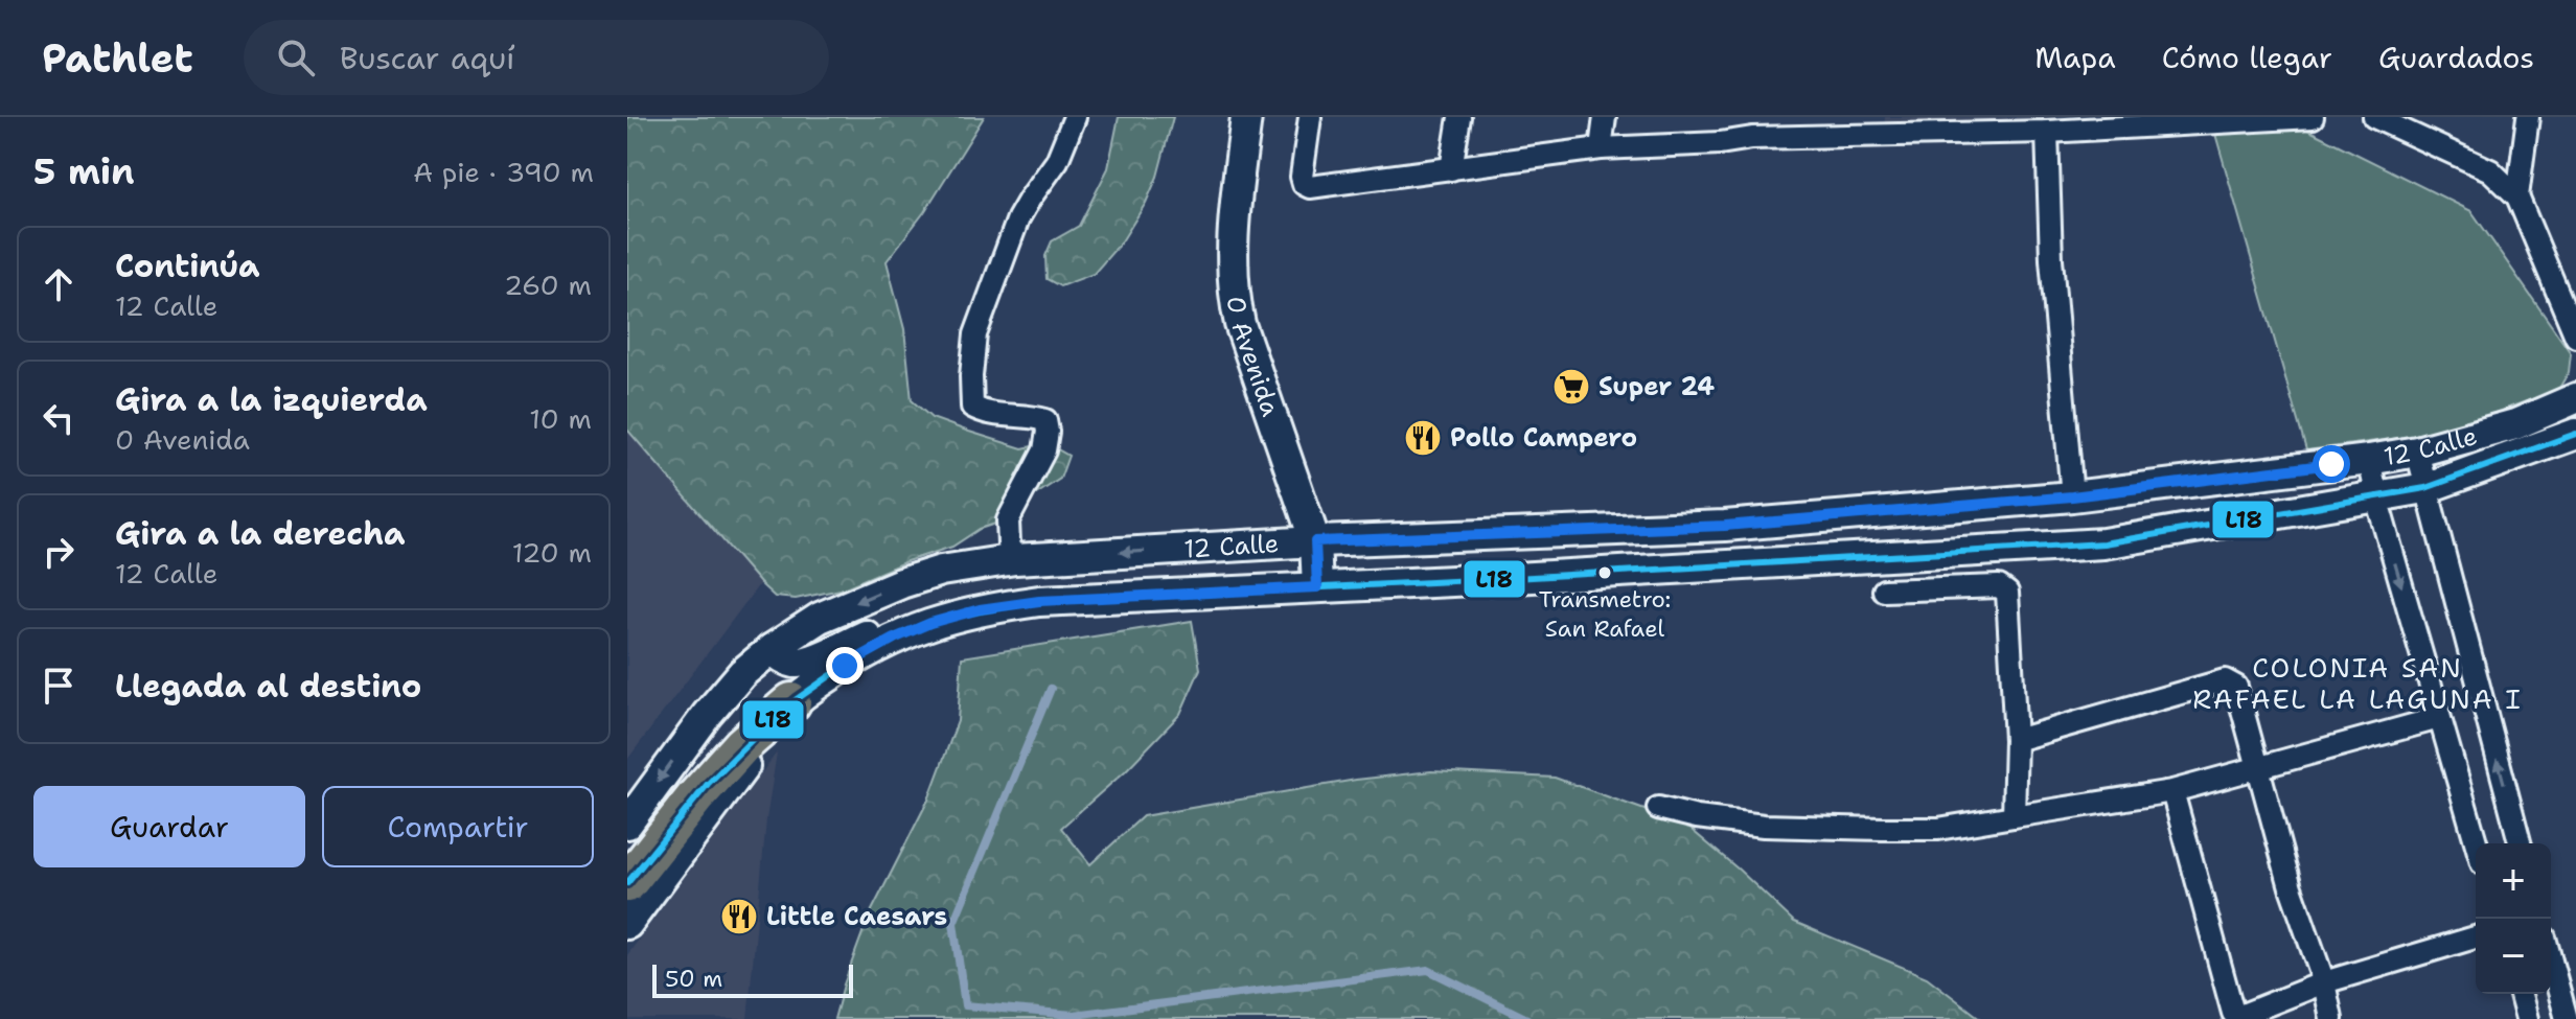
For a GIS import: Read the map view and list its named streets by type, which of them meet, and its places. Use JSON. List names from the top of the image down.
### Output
{
  "streets": {
    "main road": ["0 Avenida", "12 Calle"]
  },
  "crossings": [
    ["0 Avenida", "12 Calle"]
  ],
  "districts": ["COLONIA SAN RAFAEL LA LAGUNA I"],
  "places": {
    "supermarket": ["Super 24"],
    "restaurant": ["Pollo Campero", "Little Caesars"],
    "other": ["Transmetro: San Rafael"]
  },
  "lines": ["transit line L18"],
  "scale_bar": "50 m",
  "page": {
    "header": "Pathlet",
    "search": "Buscar aquí",
    "nav": ["Mapa", "Cómo llegar", "Guardados"],
    "heading": ["5 min", "A pie · 390 m"],
    "list": [
      ["Continúa", "12 Calle", "260 m"],
      ["Gira a la izquierda", "0 Avenida", "10 m"],
      ["Gira a la derecha", "12 Calle", "120 m"],
      "Llegada al destino"
    ],
    "buttons": ["Guardar", "Compartir"],
    "map_buttons": ["+", "−"],
    "scale": "50 m"
  }
}
